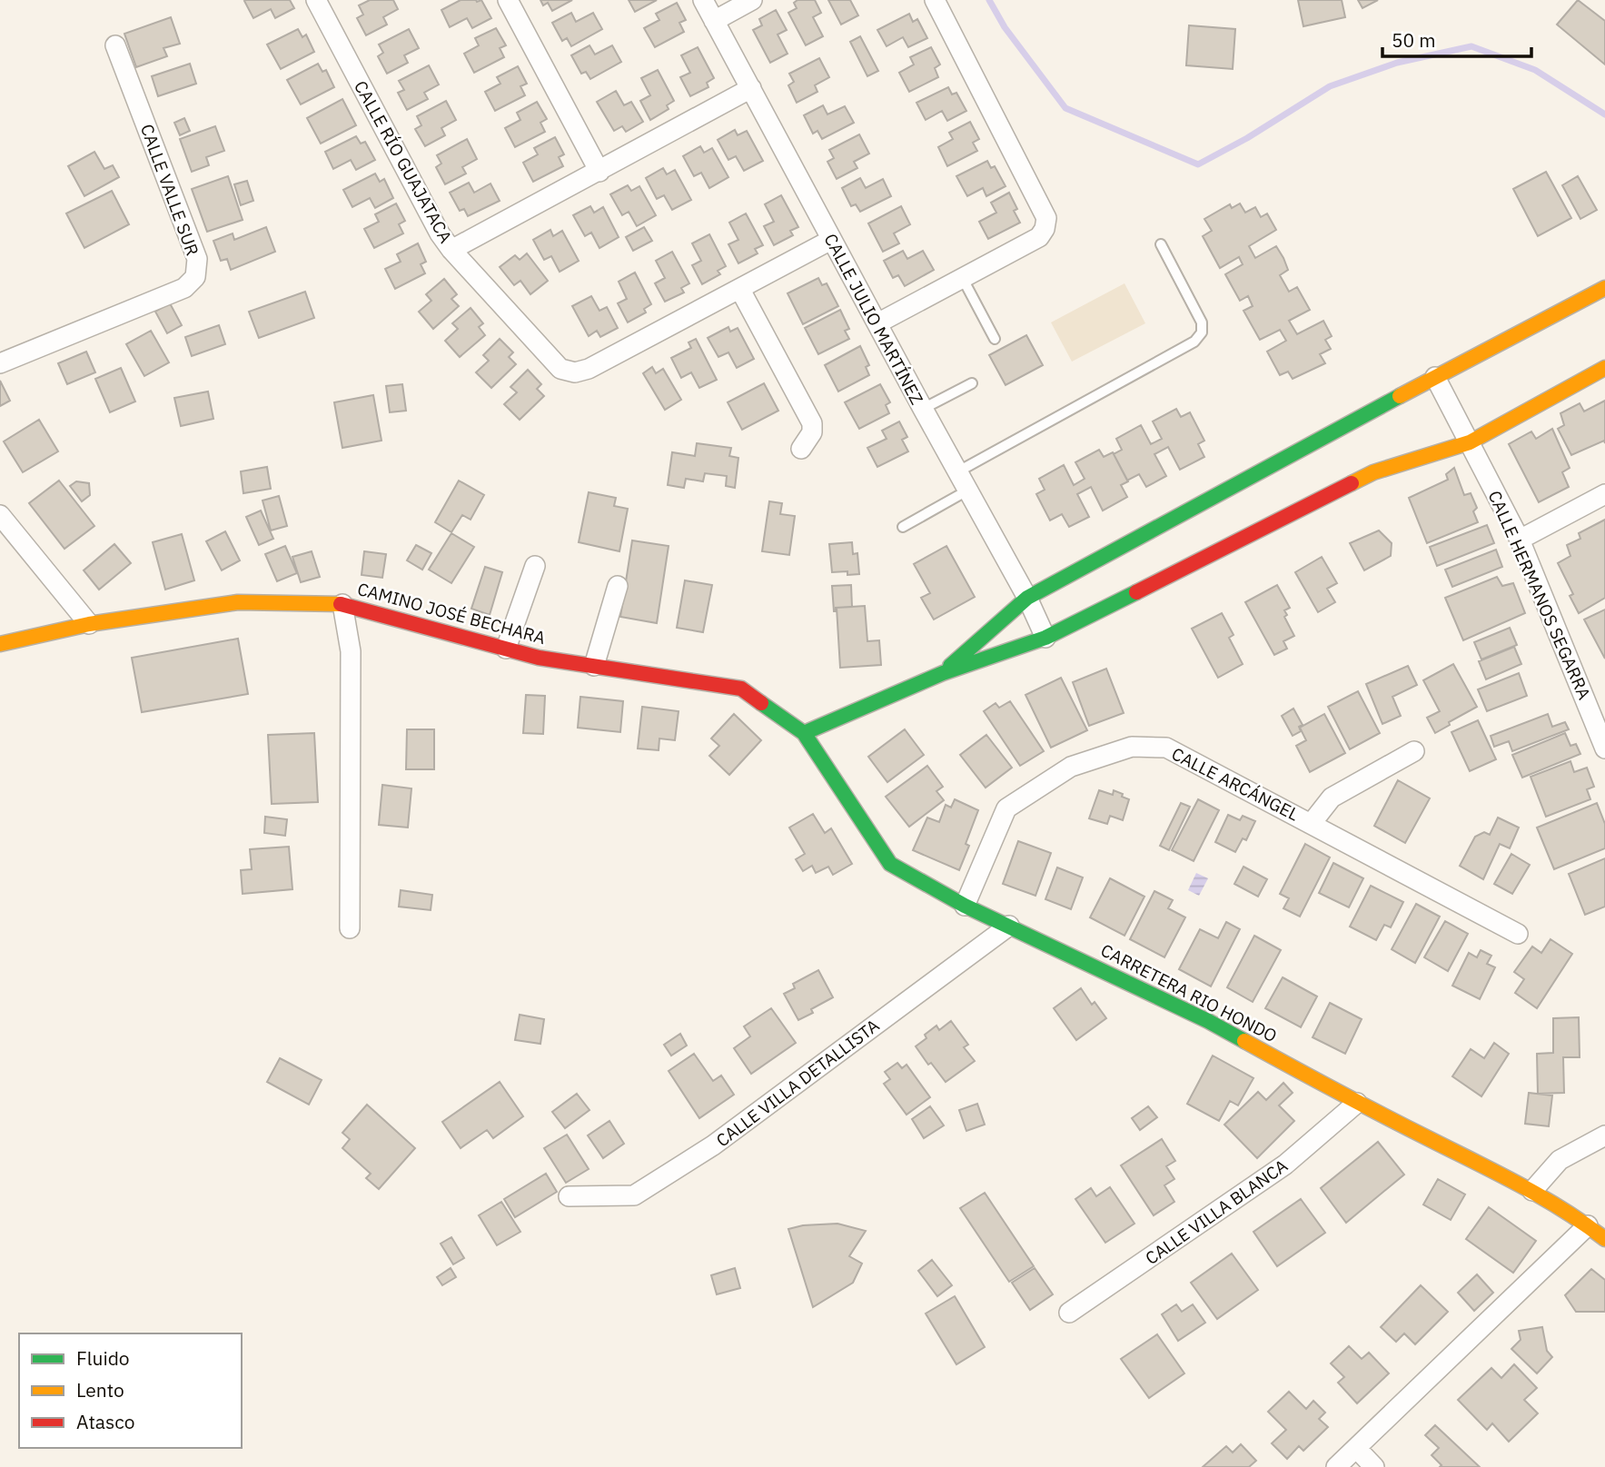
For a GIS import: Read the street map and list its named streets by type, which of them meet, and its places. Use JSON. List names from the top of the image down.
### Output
{
  "streets": {
    "street": [
      "CALLE RÍO GUAJATACA",
      "CALLE VALLE SUR",
      "CALLE JULIO MARTÍNEZ",
      "CALLE HERMANOS SEGARRA",
      "CAMINO JOSÉ BECHARA",
      "CALLE ARCÁNGEL",
      "CARRETERA RIO HONDO",
      "CALLE VILLA DETALLISTA",
      "CALLE VILLA BLANCA"
    ]
  },
  "crossings": [
    ["CALLE RÍO GUAJATACA", "CALLE JULIO MARTÍNEZ"],
    ["CAMINO JOSÉ BECHARA", "CARRETERA RIO HONDO"],
    ["CALLE ARCÁNGEL", "CARRETERA RIO HONDO"],
    ["CARRETERA RIO HONDO", "CALLE VILLA DETALLISTA"],
    ["CARRETERA RIO HONDO", "CALLE VILLA BLANCA"]
  ],
  "legend": ["Fluido", "Lento", "Atasco"],
  "scale_bar": "50 m"
}
